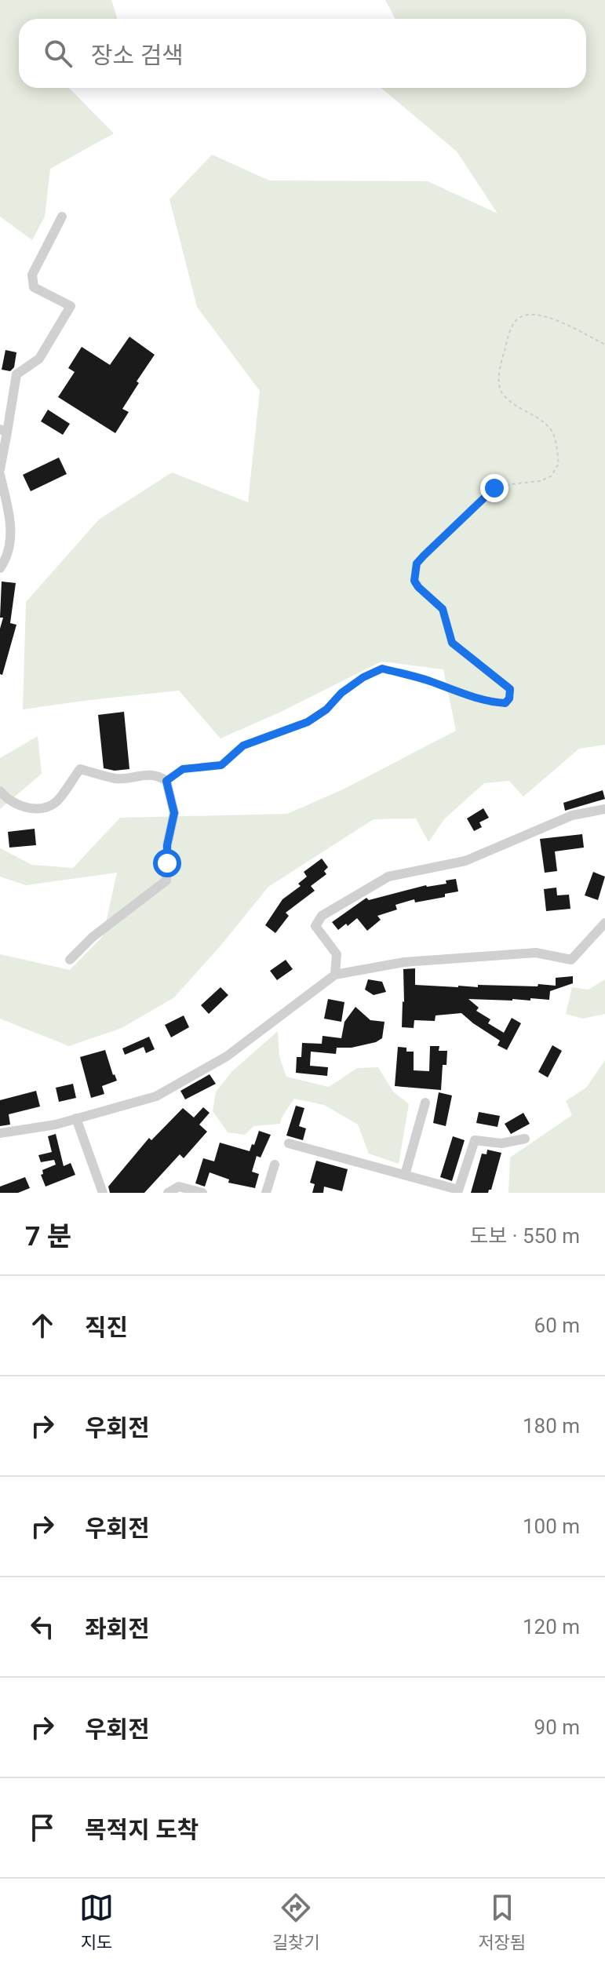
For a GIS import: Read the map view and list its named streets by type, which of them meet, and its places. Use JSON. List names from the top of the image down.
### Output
{
  "page": {
    "search": "장소 검색",
    "heading": ["7 분", "도보 · 550 m"],
    "list": [
      ["직진", "60 m"],
      ["우회전", "180 m"],
      ["우회전", "100 m"],
      ["좌회전", "120 m"],
      ["우회전", "90 m"],
      "목적지 도착"
    ],
    "nav": ["지도", "길찾기", "저장됨"]
  }
}
